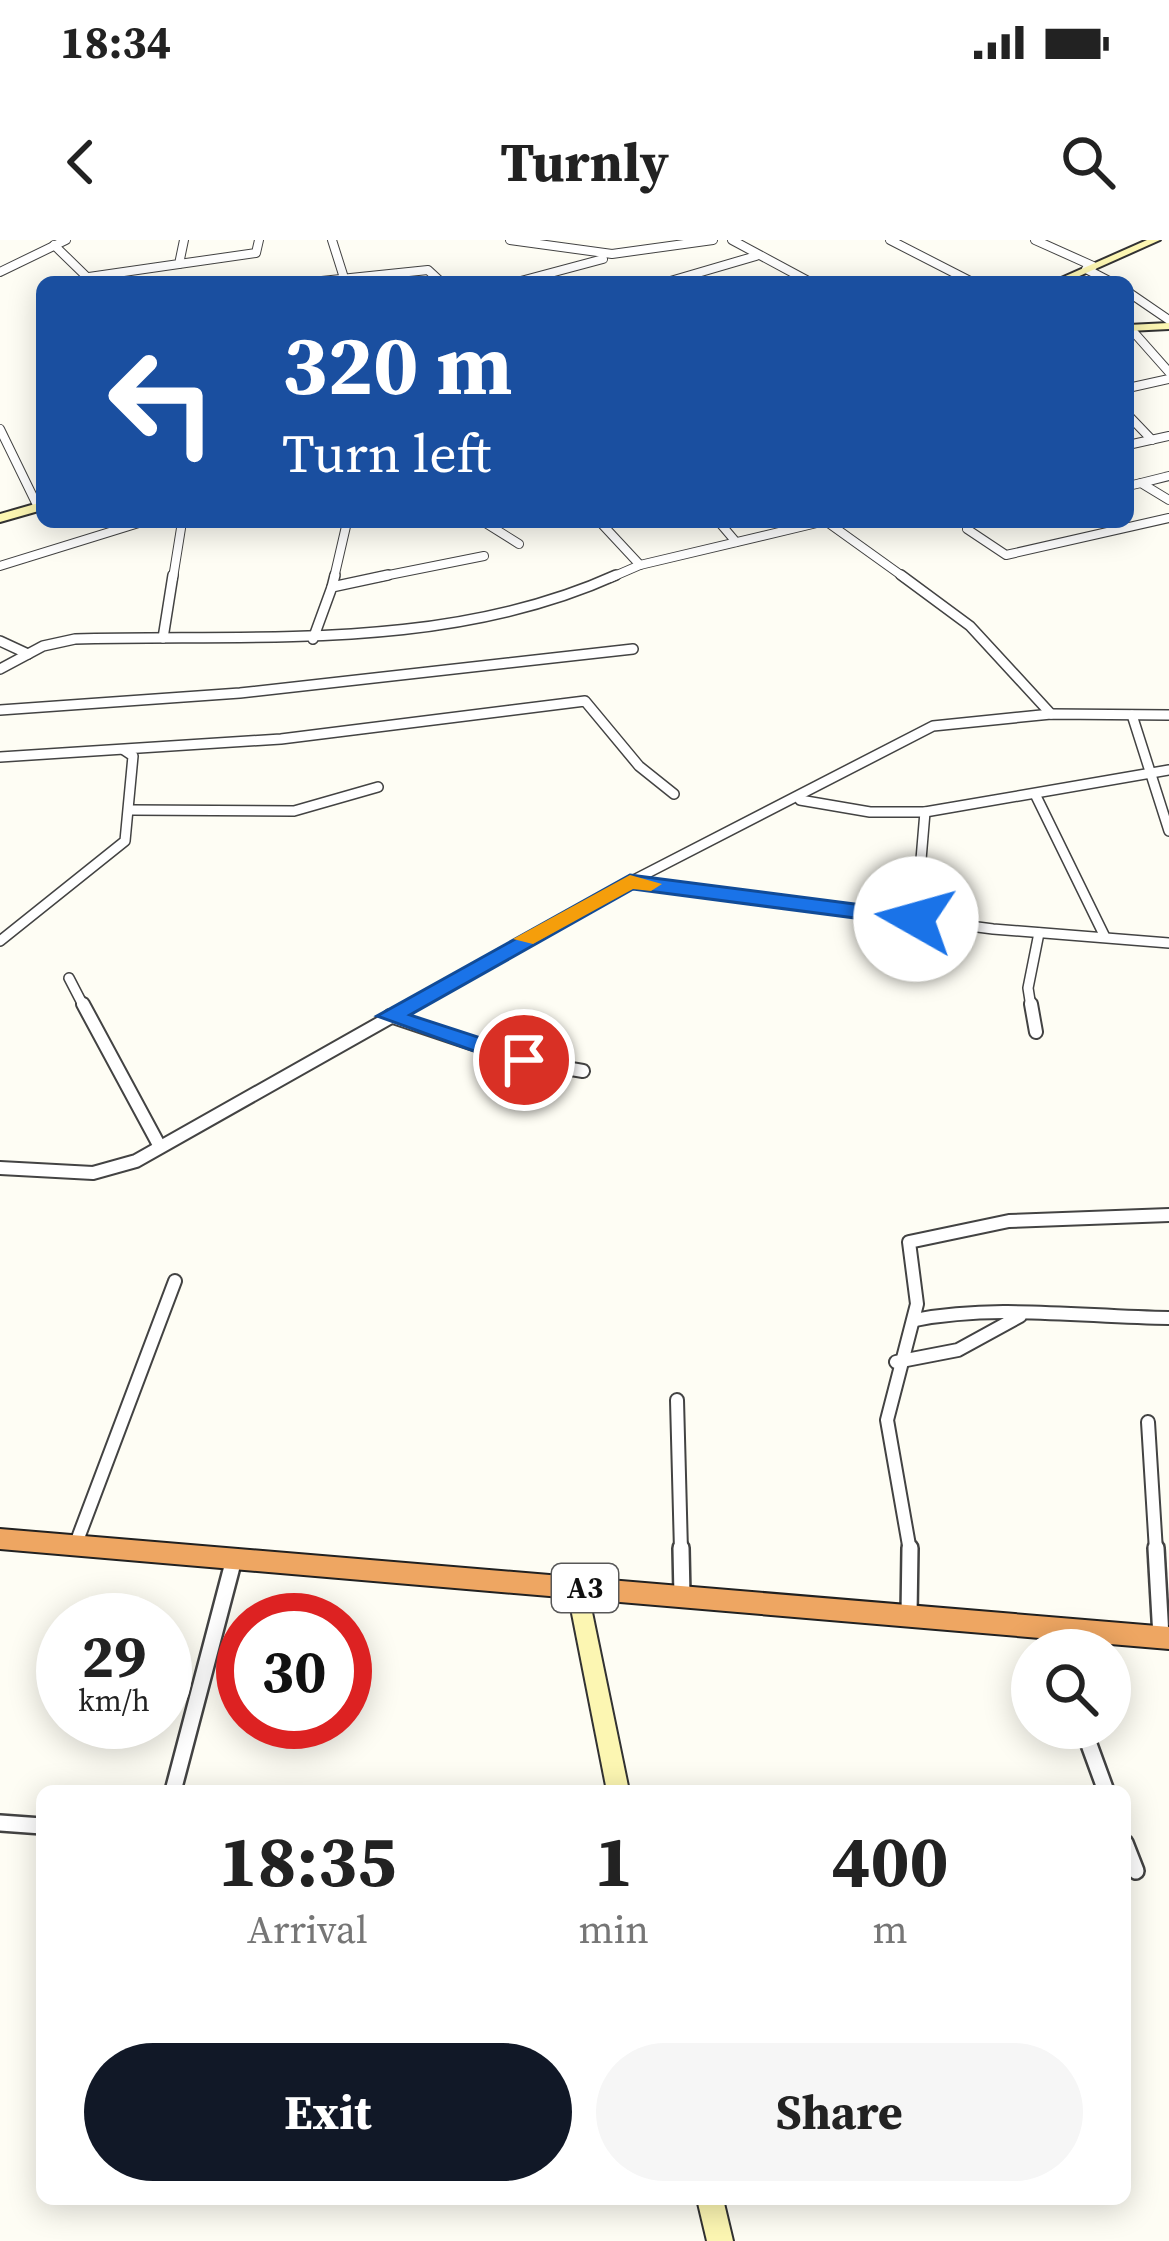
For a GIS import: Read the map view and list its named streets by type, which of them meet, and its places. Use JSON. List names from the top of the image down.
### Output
{
  "streets": {
    "highway": ["A3"]
  },
  "page": {
    "status": "18:34",
    "header": "Turnly",
    "turn": ["320 m", "Turn left"],
    "speed": "29 km/h",
    "limit": "30",
    "eta": [
      "18:35",
      "Arrival",
      "1",
      "min",
      "400",
      "m"
    ],
    "buttons": ["Exit", "Share"]
  }
}
